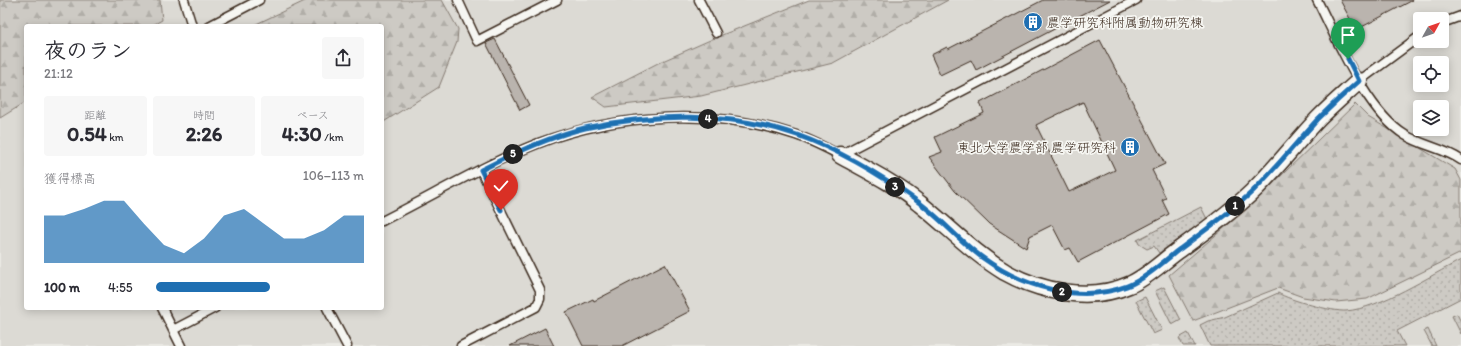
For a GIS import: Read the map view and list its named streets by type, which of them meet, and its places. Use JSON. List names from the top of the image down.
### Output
{
  "places": {
    "building": ["農学研究科附属動物研究棟", "東北大学農学部 農学研究科"]
  },
  "north": "top right",
  "page": {
    "heading": ["夜のラン", "21:12"],
    "stats": [
      ["距離", "0.54 km"],
      ["時間", "2:26"],
      ["ペース", "4:30 /km"]
    ],
    "pins": [
      "4",
      "5",
      "3",
      "1",
      "2"
    ],
    "chart": ["獲得標高", "106–113 m"],
    "list": [
      {
        "name": "100 m",
        "note": "4:55"
      }
    ]
  }
}
